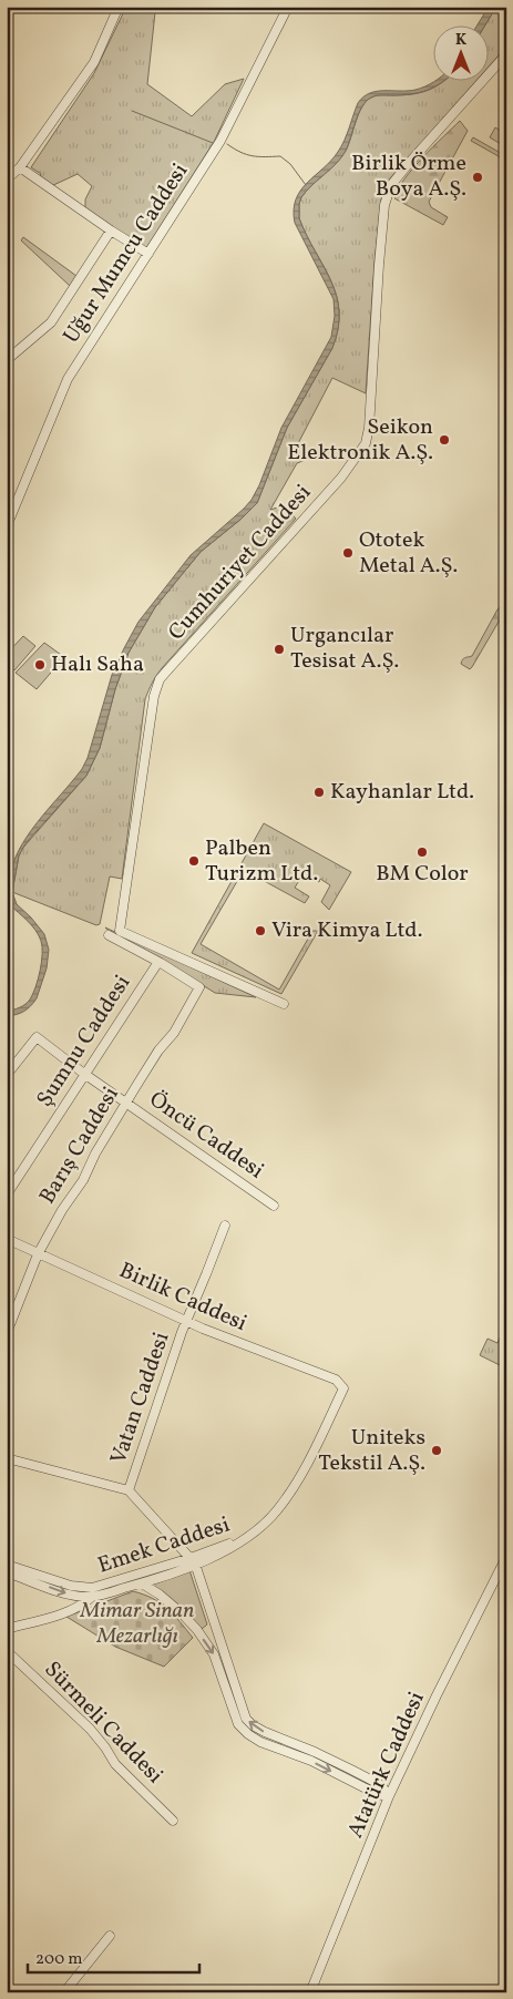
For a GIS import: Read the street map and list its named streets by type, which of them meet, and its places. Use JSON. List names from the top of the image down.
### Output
{
  "streets": {
    "street": [
      "Uğur Mumcu Caddesi",
      "Cumhuriyet Caddesi",
      "Şumnu Caddesi",
      "Öncü Caddesi",
      "Barış Caddesi",
      "Birlik Caddesi",
      "Vatan Caddesi",
      "Emek Caddesi",
      "Sürmeli Caddesi",
      "Atatürk Caddesi"
    ]
  },
  "crossings": [
    ["Şumnu Caddesi", "Öncü Caddesi"],
    ["Öncü Caddesi", "Barış Caddesi"],
    ["Barış Caddesi", "Birlik Caddesi"],
    ["Birlik Caddesi", "Vatan Caddesi"],
    ["Birlik Caddesi", "Emek Caddesi"]
  ],
  "parks": ["Mimar Sinan Mezarlığı"],
  "places": [
    "Birlik Örme Boya A.Ş.",
    "Seikon Elektronik A.Ş.",
    "Ototek Metal A.Ş.",
    "Urgancılar Tesisat A.Ş.",
    "Halı Saha",
    "Kayhanlar Ltd.",
    "BM Color",
    "Palben Turizm Ltd.",
    "Vira Kimya Ltd.",
    "Uniteks Tekstil A.Ş."
  ],
  "scale_bar": "200 m",
  "north": "top"
}
